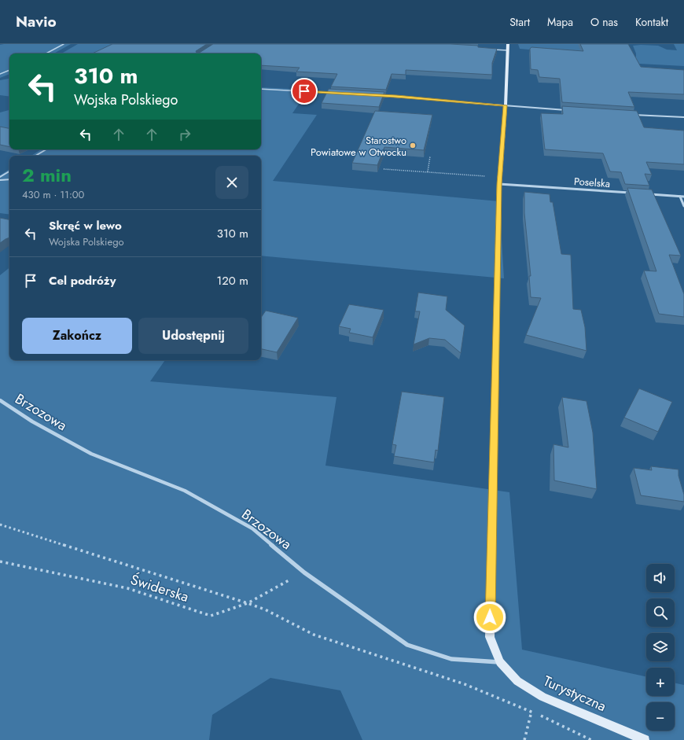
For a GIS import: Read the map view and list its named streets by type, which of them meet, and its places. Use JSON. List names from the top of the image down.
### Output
{
  "streets": {
    "street": ["Poselska", "Brzozowa", "Turystyczna"],
    "path": ["Świderska"]
  },
  "crossings": [
    ["Poselska", "Turystyczna"],
    ["Brzozowa", "Świderska"],
    ["Brzozowa", "Turystyczna"]
  ],
  "places": ["Starostwo Powiatowe w Otwocku"],
  "page": {
    "header": "Navio",
    "nav": [
      "Start",
      "Mapa",
      "O nas",
      "Kontakt"
    ],
    "turn": ["310 m", "Wojska Polskiego"],
    "heading": ["2 min", "430 m · 11:00"],
    "list": [
      {
        "name": "Skręć w lewo",
        "note": "Wojska Polskiego",
        "value": "310 m"
      },
      {
        "name": "Cel podróży",
        "value": "120 m"
      }
    ],
    "buttons": ["Zakończ", "Udostępnij"],
    "map_buttons": ["+", "−"]
  }
}
